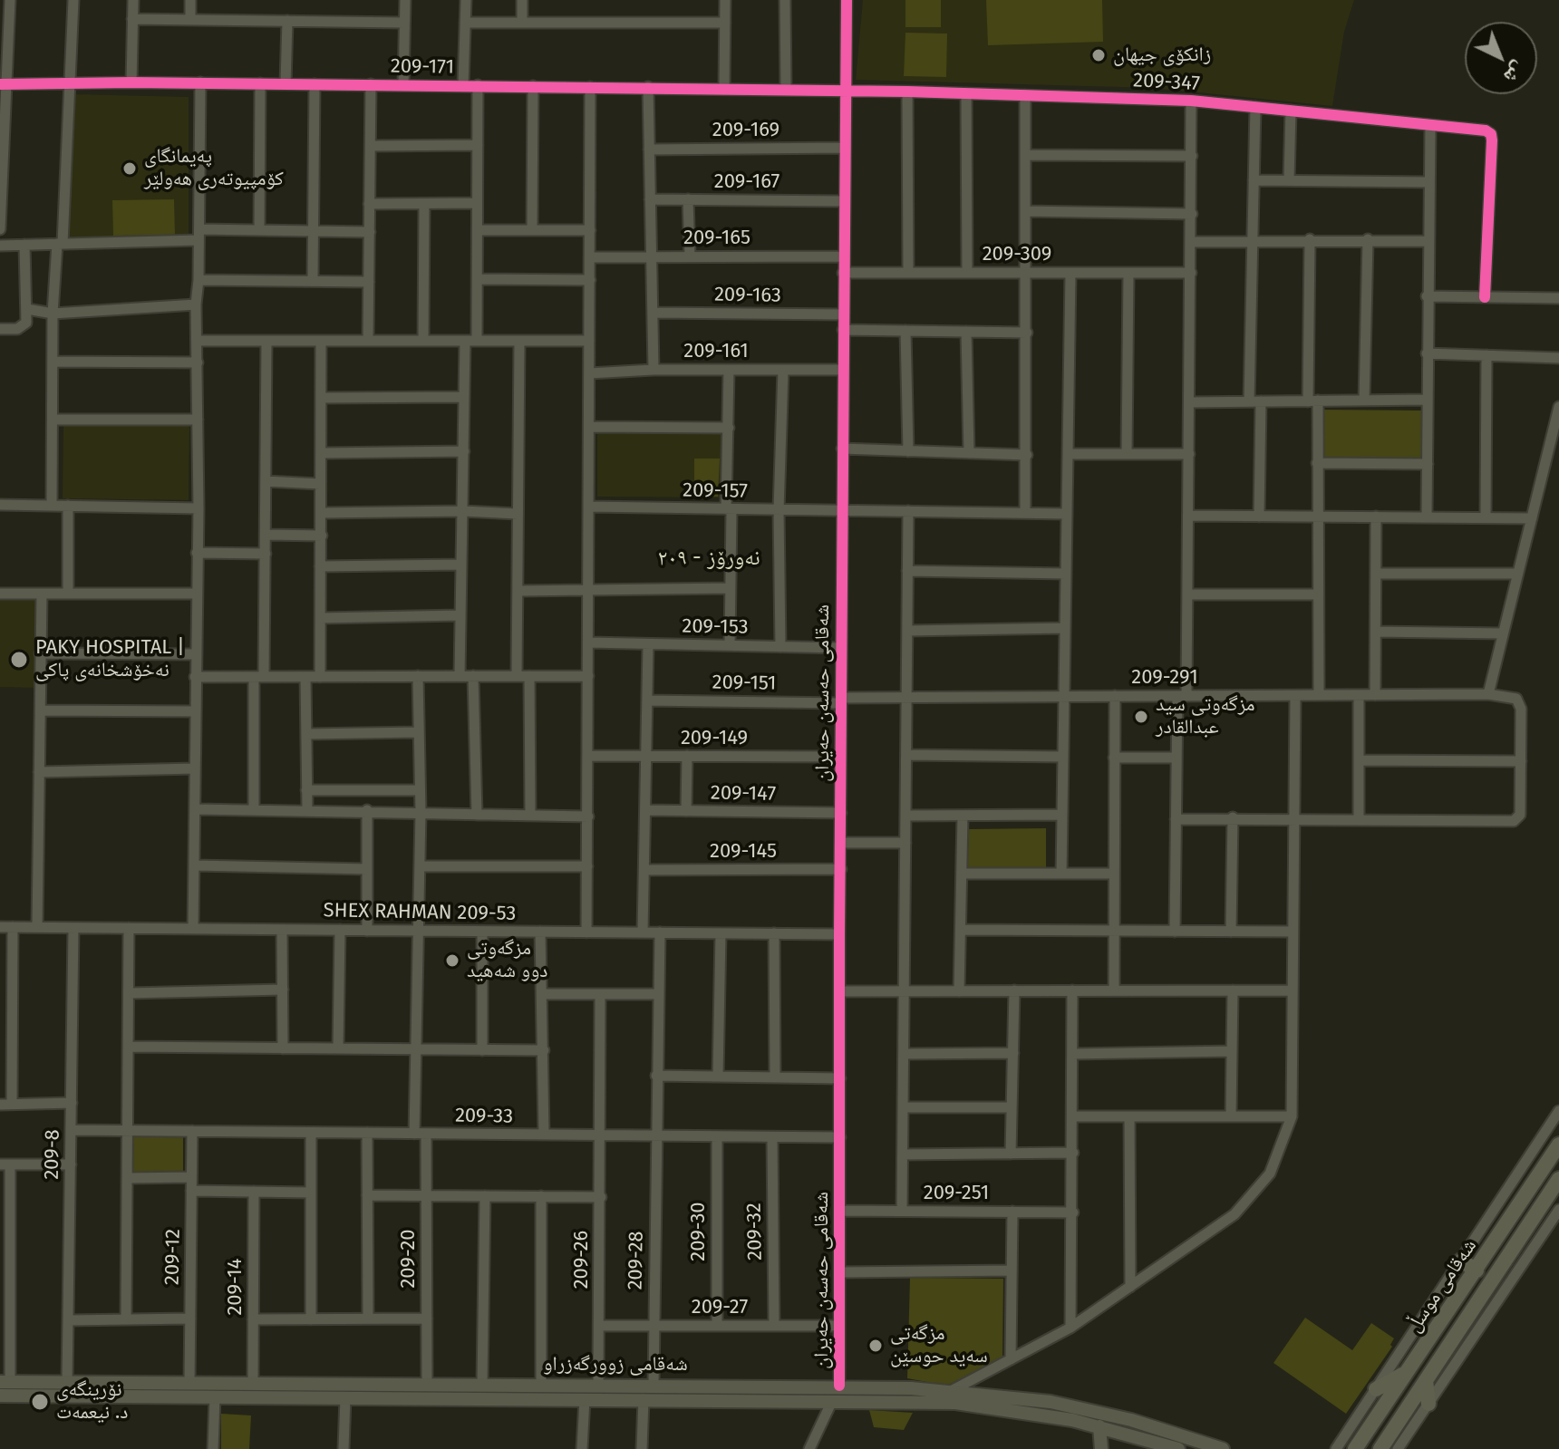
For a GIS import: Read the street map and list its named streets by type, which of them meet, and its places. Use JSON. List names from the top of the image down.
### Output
{
  "streets": {
    "highway": ["شەقامی موسڵ"],
    "main road": ["شەقامی زوورگەزراو"],
    "street": [
      "209-171",
      "209-347",
      "209-169",
      "209-167",
      "209-165",
      "209-309",
      "209-163",
      "209-161",
      "209-157",
      "209-153",
      "209-291",
      "209-151",
      "شەقامی حەسەن حەیران",
      "209-149",
      "209-147",
      "209-145",
      "SHEX RAHMAN 209-53",
      "209-33",
      "209-8",
      "209-251",
      "209-30",
      "209-32",
      "209-12",
      "209-20",
      "209-26",
      "209-28",
      "209-14",
      "209-27"
    ]
  },
  "crossings": [
    ["209-171", "209-347"],
    ["209-171", "شەقامی حەسەن حەیران"],
    ["209-347", "شەقامی حەسەن حەیران"],
    ["209-169", "شەقامی حەسەن حەیران"],
    ["209-167", "شەقامی حەسەن حەیران"],
    ["209-165", "شەقامی حەسەن حەیران"],
    ["209-309", "شەقامی حەسەن حەیران"],
    ["209-163", "شەقامی حەسەن حەیران"],
    ["209-161", "شەقامی حەسەن حەیران"],
    ["209-157", "شەقامی حەسەن حەیران"],
    ["209-153", "شەقامی حەسەن حەیران"],
    ["209-291", "209-151"],
    ["209-291", "شەقامی حەسەن حەیران"],
    ["209-151", "شەقامی حەسەن حەیران"],
    ["شەقامی حەسەن حەیران", "209-149"],
    ["شەقامی حەسەن حەیران", "209-147"],
    ["شەقامی حەسەن حەیران", "209-145"],
    ["شەقامی حەسەن حەیران", "SHEX RAHMAN 209-53"],
    ["شەقامی حەسەن حەیران", "209-33"],
    ["شەقامی حەسەن حەیران", "209-251"],
    ["شەقامی حەسەن حەیران", "209-27"],
    ["شەقامی حەسەن حەیران", "شەقامی زوورگەزراو"],
    ["SHEX RAHMAN 209-53", "209-8"],
    ["SHEX RAHMAN 209-53", "209-28"],
    ["209-33", "209-8"],
    ["209-33", "209-30"],
    ["209-33", "209-32"],
    ["209-33", "209-12"],
    ["209-33", "209-20"],
    ["209-33", "209-26"],
    ["209-33", "209-28"],
    ["209-8", "شەقامی زوورگەزراو"],
    ["209-30", "209-27"],
    ["209-32", "209-27"],
    ["209-12", "شەقامی زوورگەزراو"],
    ["209-20", "شەقامی زوورگەزراو"],
    ["209-26", "209-27"],
    ["209-26", "شەقامی زوورگەزراو"],
    ["209-28", "209-27"],
    ["209-28", "شەقامی زوورگەزراو"],
    ["209-14", "شەقامی زوورگەزراو"]
  ],
  "districts": ["نەورۆز - ٢٠٩"],
  "places": [
    "زانکۆی جیھان",
    "پەیمانگای کۆمپیوتەری هەولێر",
    "PAKY HOSPITAL | نەخۆشخانەی پاکی",
    "مزگەوتی سید عبدالقادر",
    "مزگەوتی دوو شەهید",
    "مزگەتی سەید حوسێن",
    "نۆرینگەی د. نیعمەت"
  ],
  "north": "bottom right"
}
